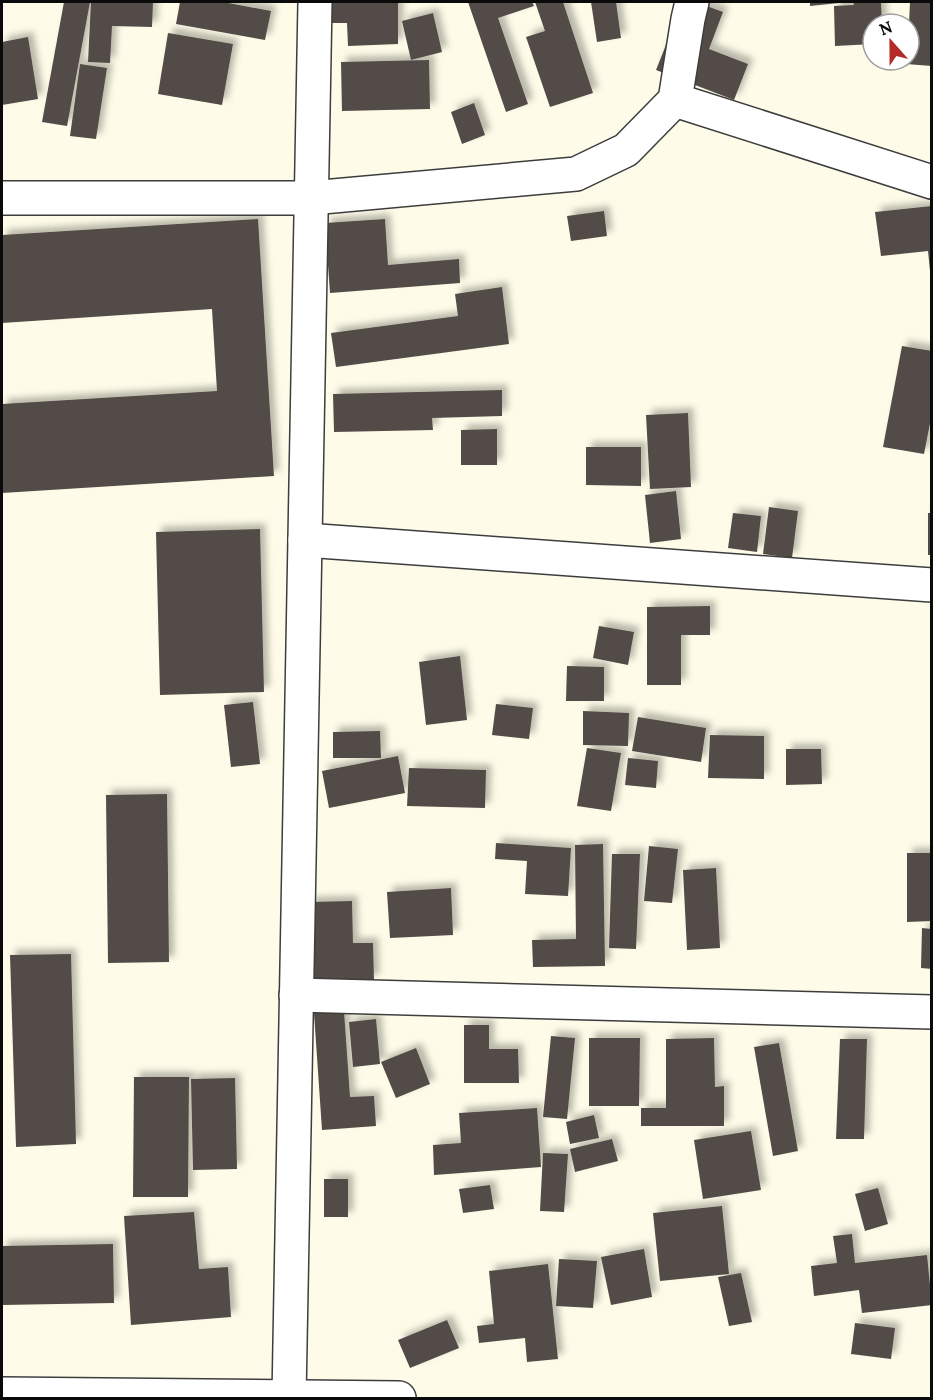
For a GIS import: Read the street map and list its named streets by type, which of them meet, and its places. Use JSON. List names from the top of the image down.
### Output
{
  "north": "top"
}
